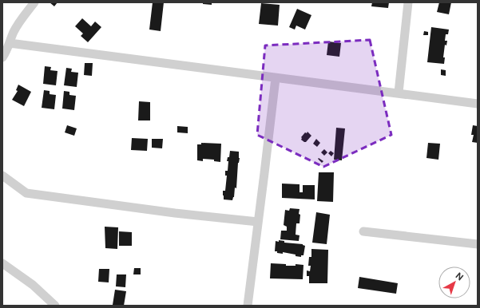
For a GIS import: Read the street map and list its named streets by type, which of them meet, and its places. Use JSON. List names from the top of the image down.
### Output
{
  "north": "top right"
}
